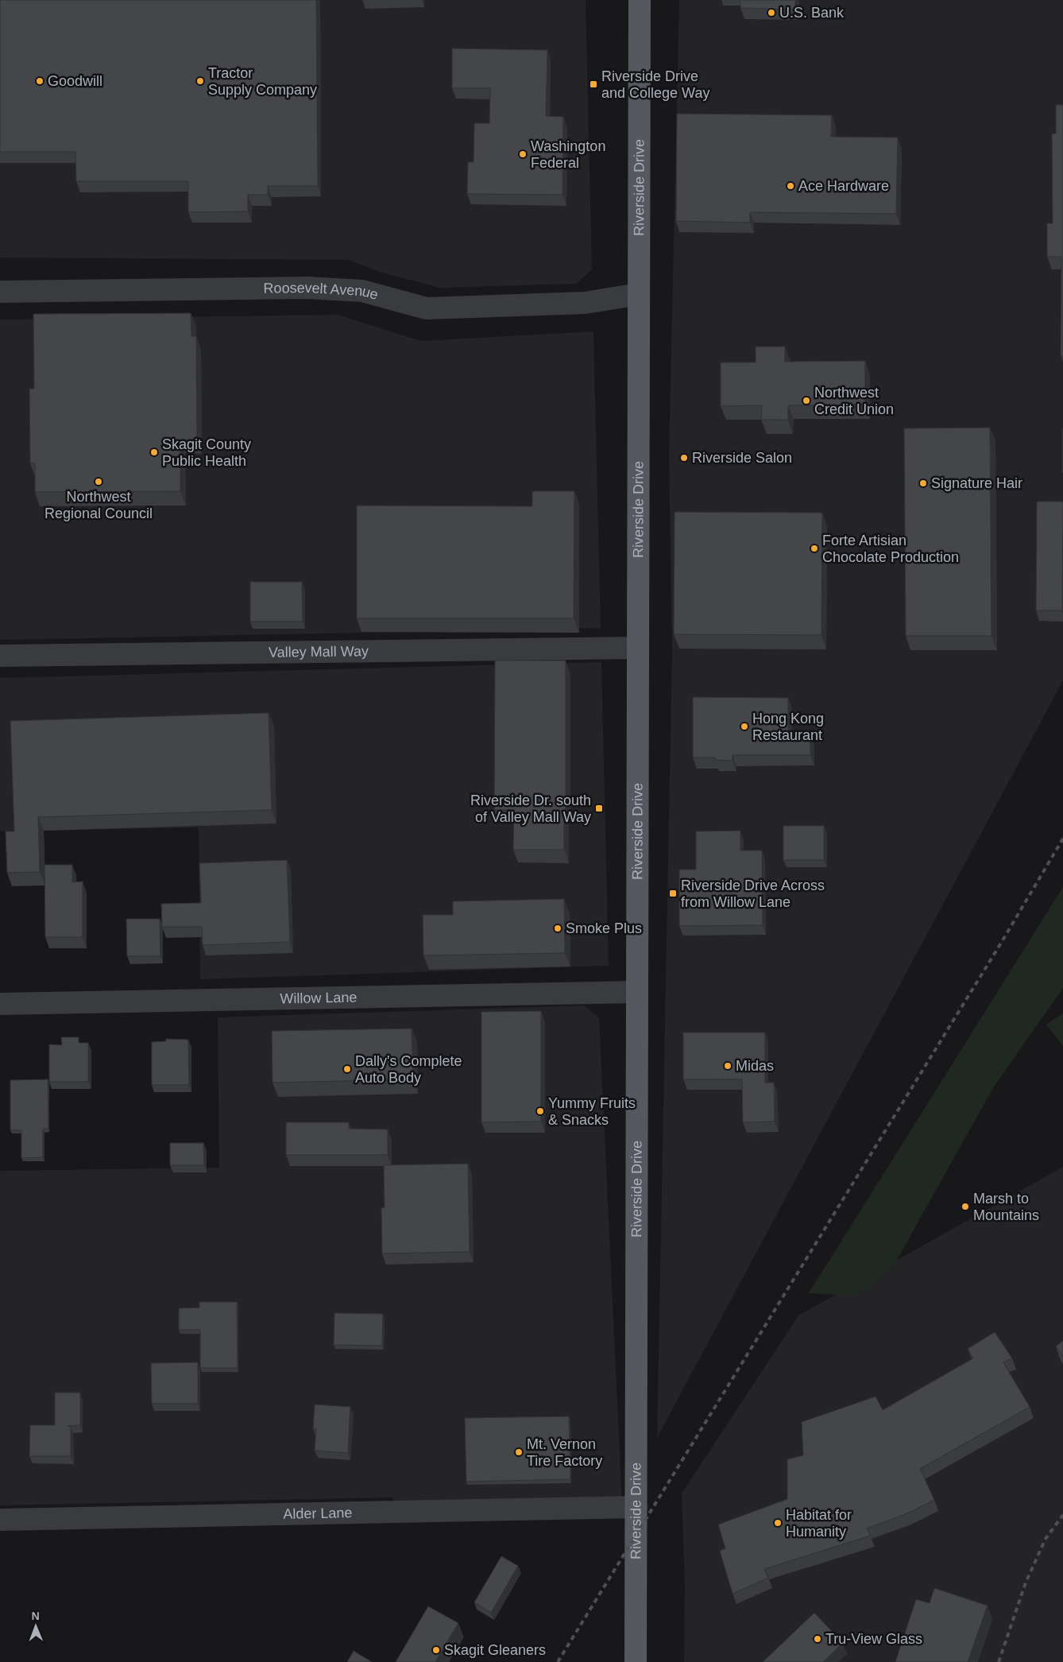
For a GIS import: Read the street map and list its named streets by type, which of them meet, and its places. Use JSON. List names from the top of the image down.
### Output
{
  "streets": {
    "main road": ["Riverside Drive"],
    "street": [
      "Roosevelt Avenue",
      "Valley Mall Way",
      "Willow Lane",
      "Alder Lane"
    ]
  },
  "crossings": [
    ["Riverside Drive", "Roosevelt Avenue"],
    ["Riverside Drive", "Valley Mall Way"],
    ["Riverside Drive", "Willow Lane"],
    ["Riverside Drive", "Alder Lane"]
  ],
  "places": {
    "other": [
      "U.S. Bank",
      "Goodwill",
      "Tractor Supply Company",
      "Washington Federal",
      "Ace Hardware",
      "Northwest Credit Union",
      "Skagit County Public Health",
      "Riverside Salon",
      "Northwest Regional Council",
      "Signature Hair",
      "Forte Artisian Chocolate Production",
      "Hong Kong Restaurant",
      "Smoke Plus",
      "Midas",
      "Dally's Complete Auto Body",
      "Yummy Fruits & Snacks",
      "Marsh to Mountains",
      "Mt. Vernon Tire Factory",
      "Habitat for Humanity",
      "Tru-View Glass",
      "Skagit Gleaners"
    ],
    "transit": ["Riverside Drive and College Way", "Riverside Dr. south of Valley Mall Way", "Riverside Drive Across from Willow Lane"]
  },
  "north": "top"
}
